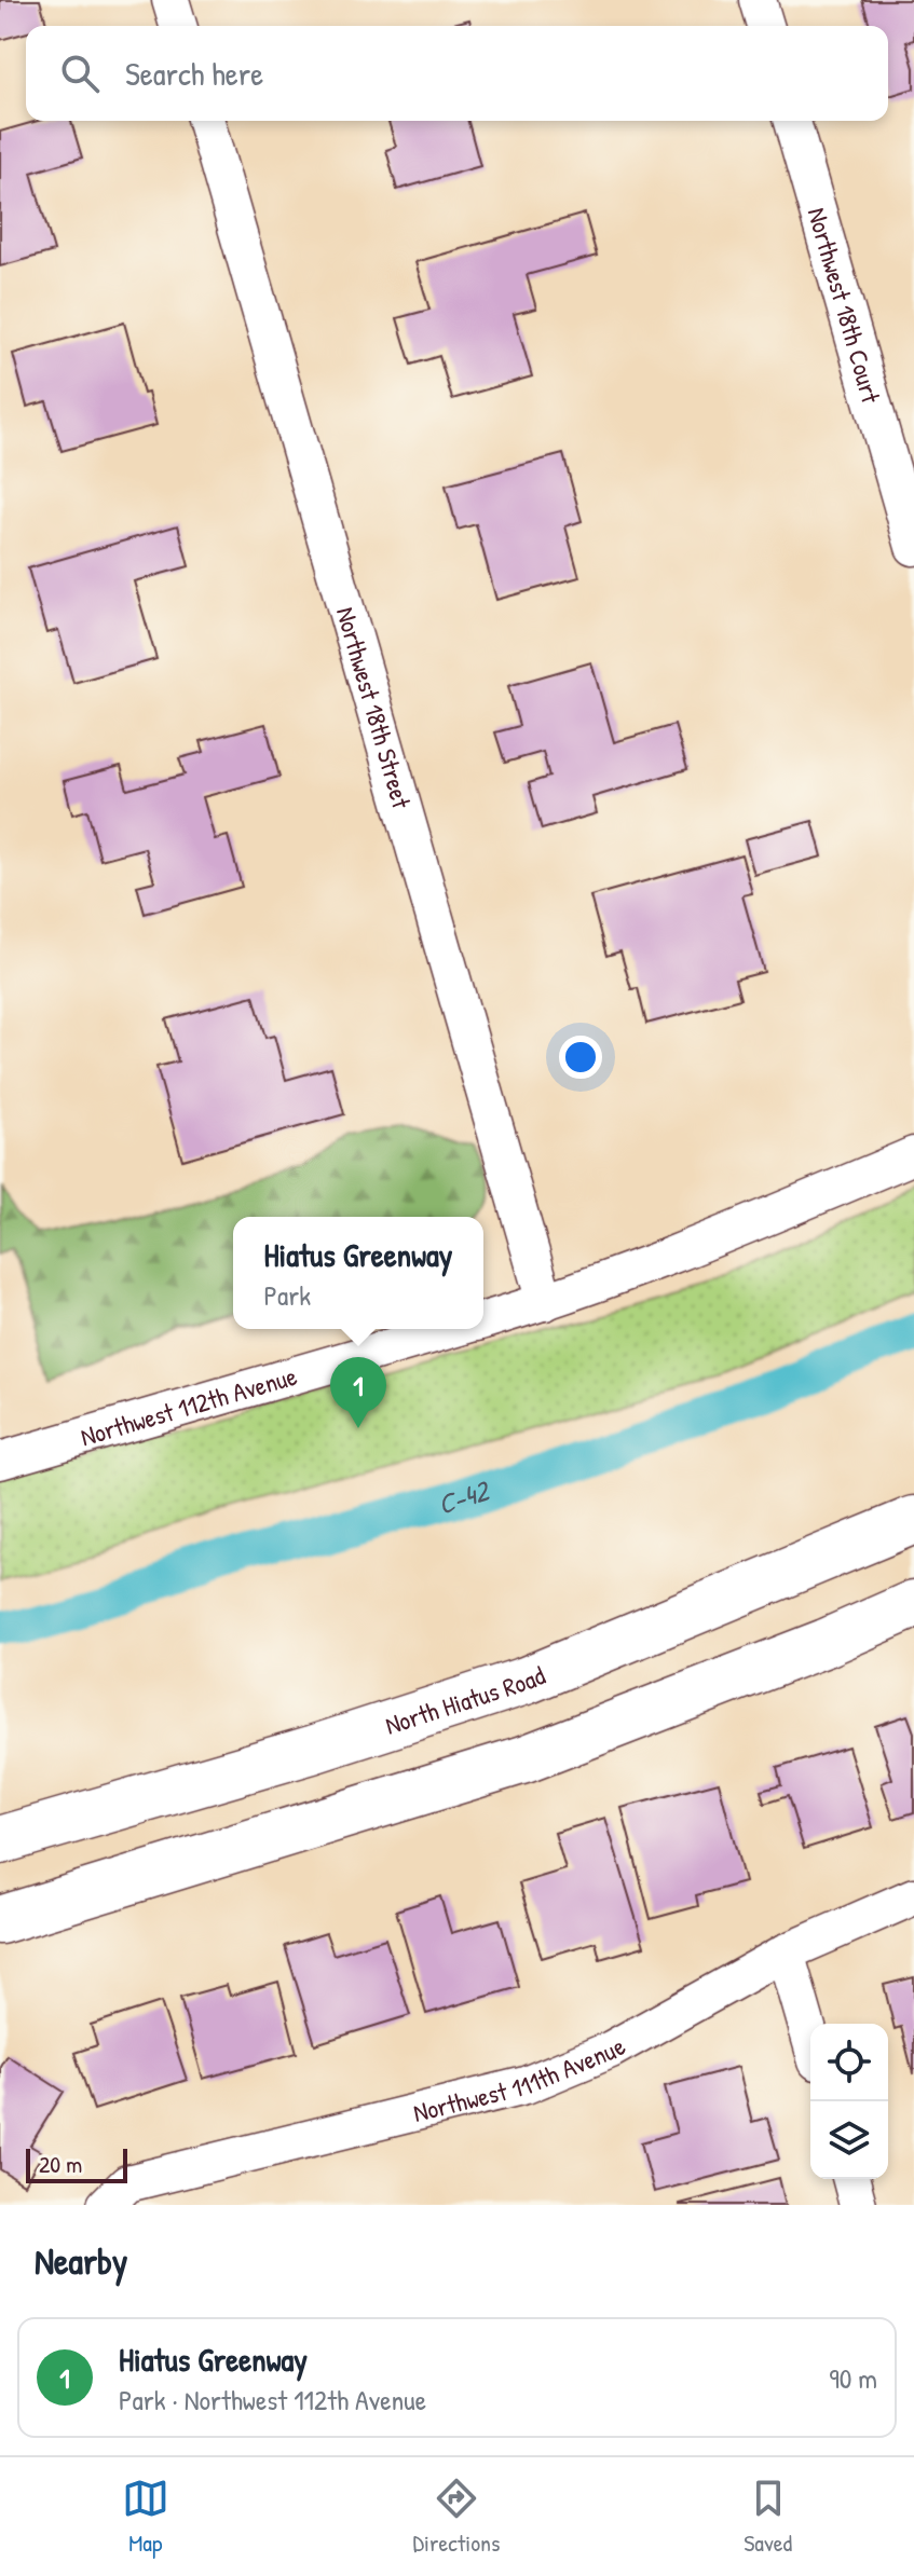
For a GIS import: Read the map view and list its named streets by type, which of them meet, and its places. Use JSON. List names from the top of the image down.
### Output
{
  "streets": {
    "main road": ["North Hiatus Road"],
    "street": [
      "Northwest 18th Court",
      "Northwest 18th Street",
      "Northwest 112th Avenue",
      "Northwest 111th Avenue"
    ]
  },
  "crossings": [
    ["Northwest 18th Street", "Northwest 112th Avenue"]
  ],
  "water": ["C-42"],
  "scale_bar": "20 m",
  "page": {
    "search": "Search here",
    "popup": ["Hiatus Greenway", "Park"],
    "pins": "1",
    "scale": "20 m",
    "heading": "Nearby",
    "list": [
      {
        "mark": "1",
        "name": "Hiatus Greenway",
        "note": "Park · Northwest 112th Avenue",
        "value": "90 m"
      }
    ],
    "nav": ["Map", "Directions", "Saved"]
  }
}
